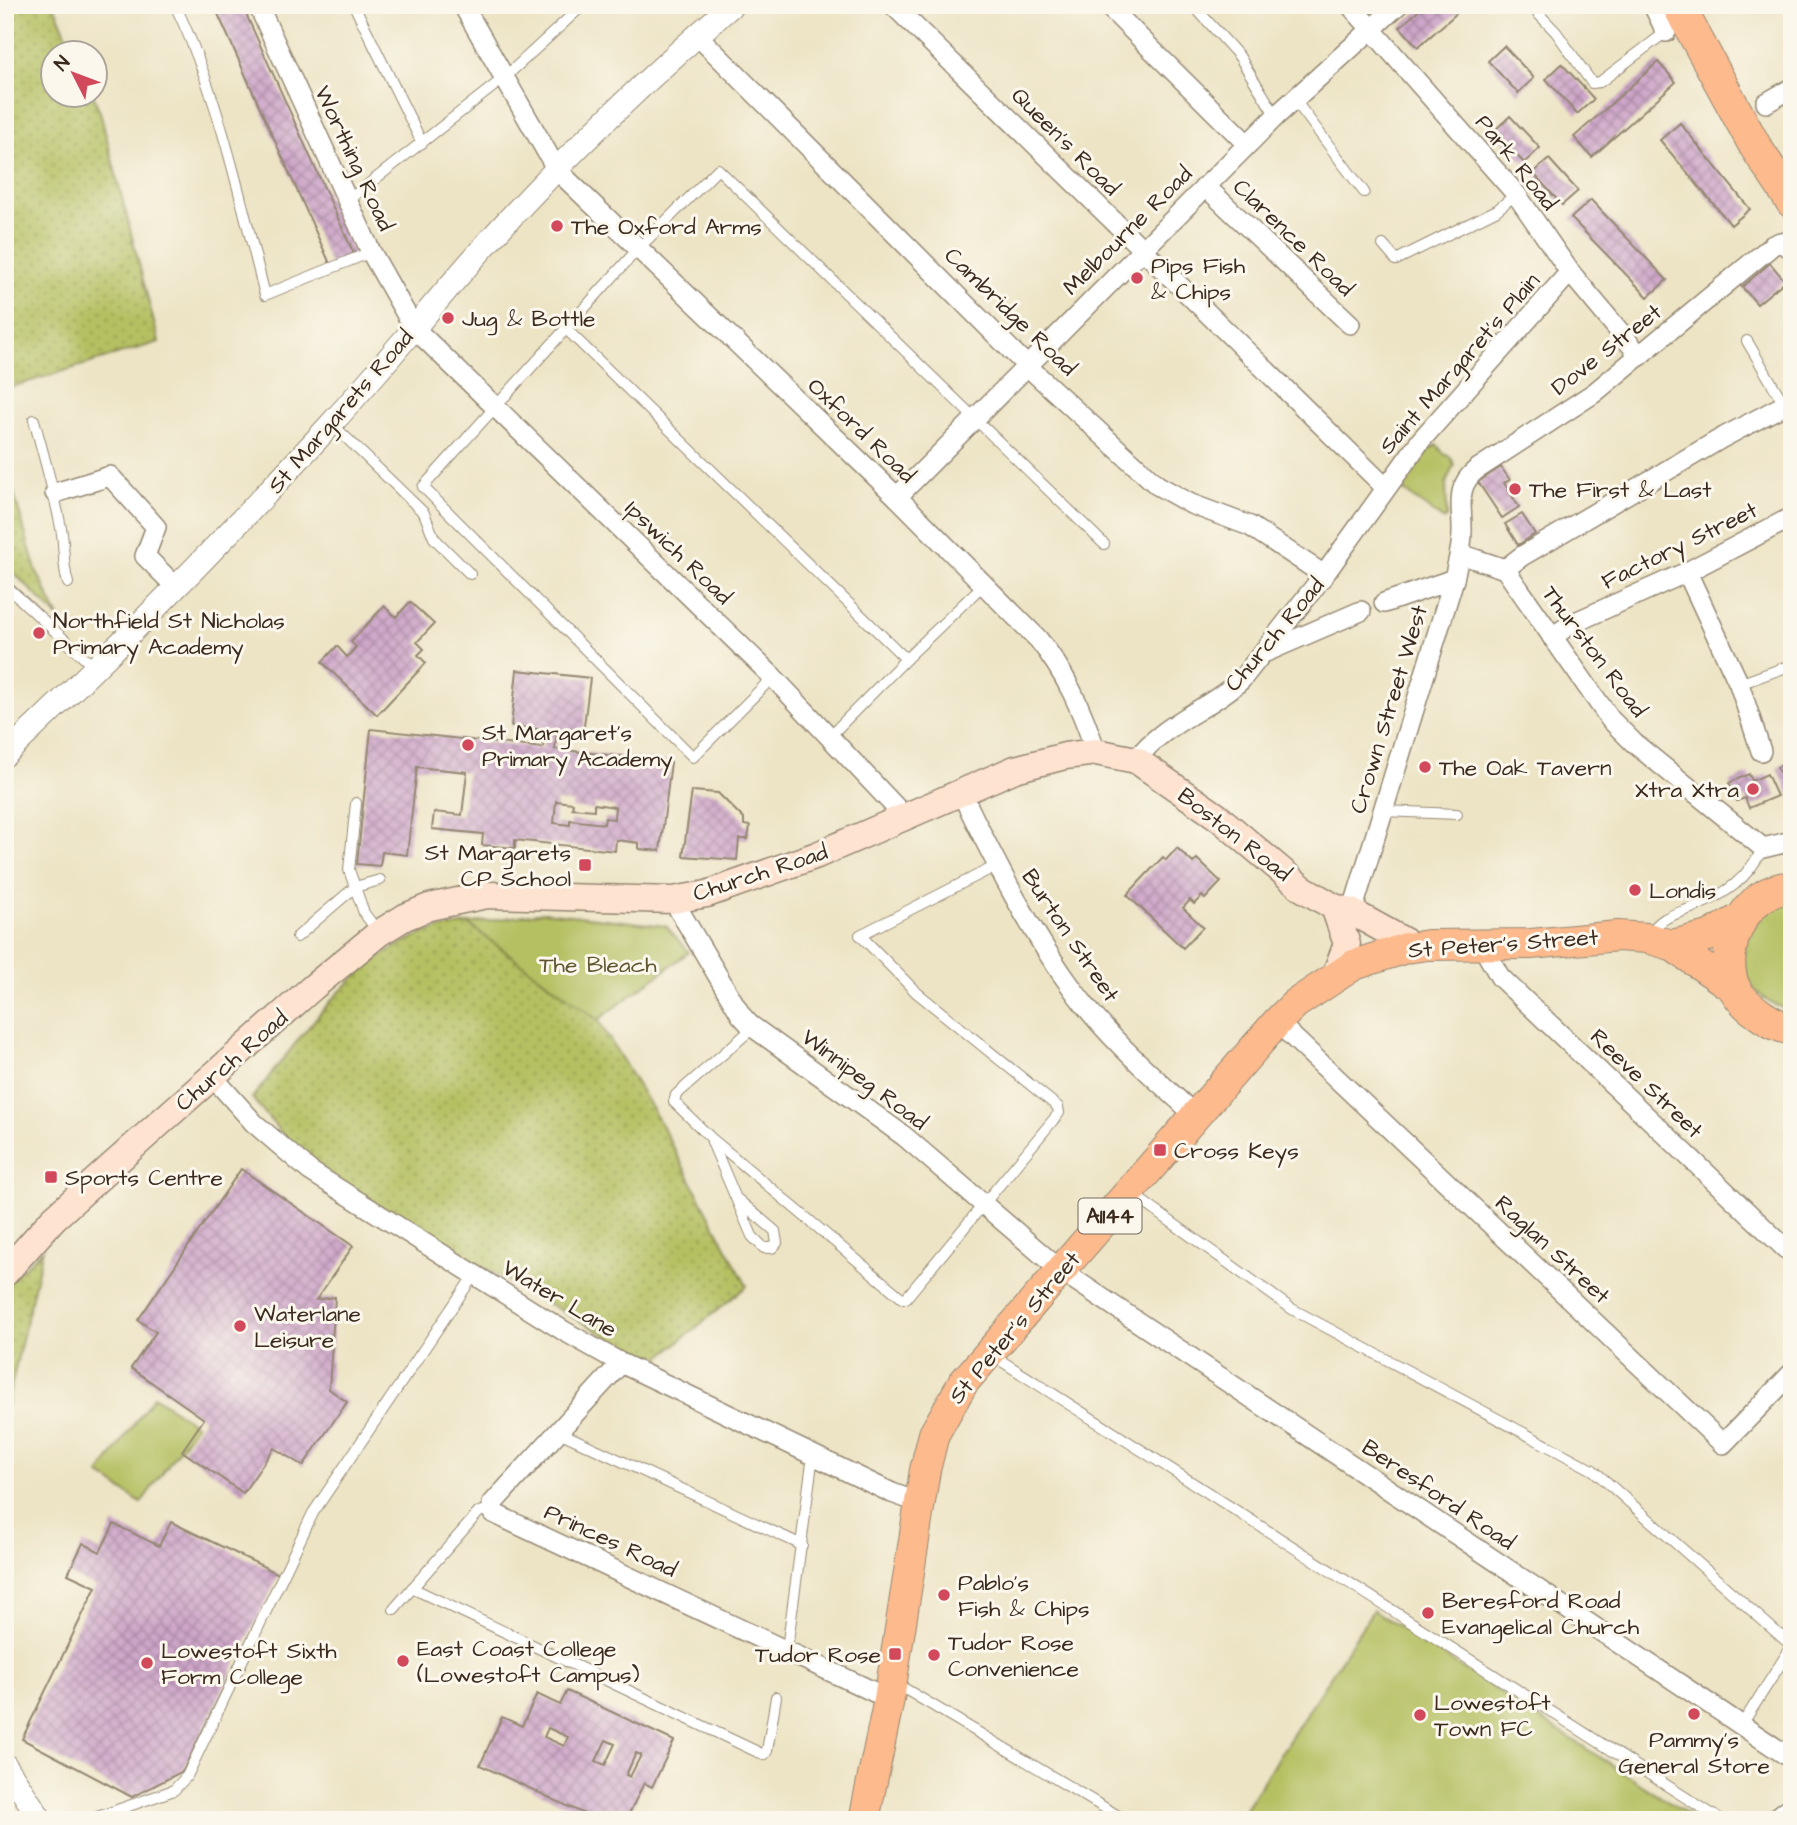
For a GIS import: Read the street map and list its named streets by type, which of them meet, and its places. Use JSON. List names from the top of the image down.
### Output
{
  "streets": {
    "main road": [
      "Church Road",
      "Boston Road",
      "St Peter's Street",
      "A1144"
    ],
    "street": [
      "Queen's Road",
      "Worthing Road",
      "Park Road",
      "Melbourne Road",
      "Clarence Road",
      "Cambridge Road",
      "Dove Street",
      "Saint Margaret's Plain",
      "St Margarets Road",
      "Oxford Road",
      "Factory Street",
      "Ipswich Road",
      "Thurston Road",
      "Crown Street West",
      "Burton Street",
      "Winnipeg Road",
      "Reeve Street",
      "Raglan Street",
      "Water Lane",
      "Beresford Road",
      "Princes Road"
    ]
  },
  "crossings": [
    ["Queen's Road", "Melbourne Road"],
    ["Queen's Road", "Saint Margaret's Plain"],
    ["Queen's Road", "Church Road"],
    ["Worthing Road", "St Margarets Road"],
    ["Worthing Road", "Ipswich Road"],
    ["Park Road", "Melbourne Road"],
    ["Park Road", "Dove Street"],
    ["Park Road", "Saint Margaret's Plain"],
    ["Melbourne Road", "Clarence Road"],
    ["Melbourne Road", "Cambridge Road"],
    ["Melbourne Road", "Oxford Road"],
    ["Cambridge Road", "St Margarets Road"],
    ["Cambridge Road", "Church Road"],
    ["Dove Street", "Crown Street West"],
    ["Saint Margaret's Plain", "Church Road"],
    ["St Margarets Road", "Oxford Road"],
    ["St Margarets Road", "Ipswich Road"],
    ["Oxford Road", "Church Road"],
    ["Factory Street", "Thurston Road"],
    ["Ipswich Road", "Church Road"],
    ["Church Road", "Boston Road"],
    ["Church Road", "Burton Street"],
    ["Church Road", "Winnipeg Road"],
    ["Church Road", "Water Lane"],
    ["Crown Street West", "Boston Road"],
    ["Boston Road", "St Peter's Street"],
    ["Burton Street", "St Peter's Street"],
    ["St Peter's Street", "Winnipeg Road"],
    ["St Peter's Street", "Reeve Street"],
    ["St Peter's Street", "Raglan Street"],
    ["St Peter's Street", "Water Lane"],
    ["St Peter's Street", "Beresford Road"],
    ["St Peter's Street", "Princes Road"],
    ["Winnipeg Road", "Beresford Road"]
  ],
  "parks": ["The Bleach"],
  "places": {
    "other": [
      "The Oxford Arms",
      "Pips Fish & Chips",
      "Jug & Bottle",
      "The First & Last",
      "Northfield St Nicholas Primary Academy",
      "St Margaret's Primary Academy",
      "The Oak Tavern",
      "Xtra Xtra",
      "Londis",
      "Waterlane Leisure",
      "Pablo's Fish & Chips",
      "Beresford Road Evangelical Church",
      "Tudor Rose Convenience",
      "East Coast College (Lowestoft Campus)",
      "Lowestoft Sixth Form College",
      "Pammy's General Store",
      "Lowestoft Town FC"
    ],
    "transit": [
      "St Margarets CP School",
      "Cross Keys",
      "Sports Centre",
      "Tudor Rose"
    ]
  },
  "north": "top left"
}
